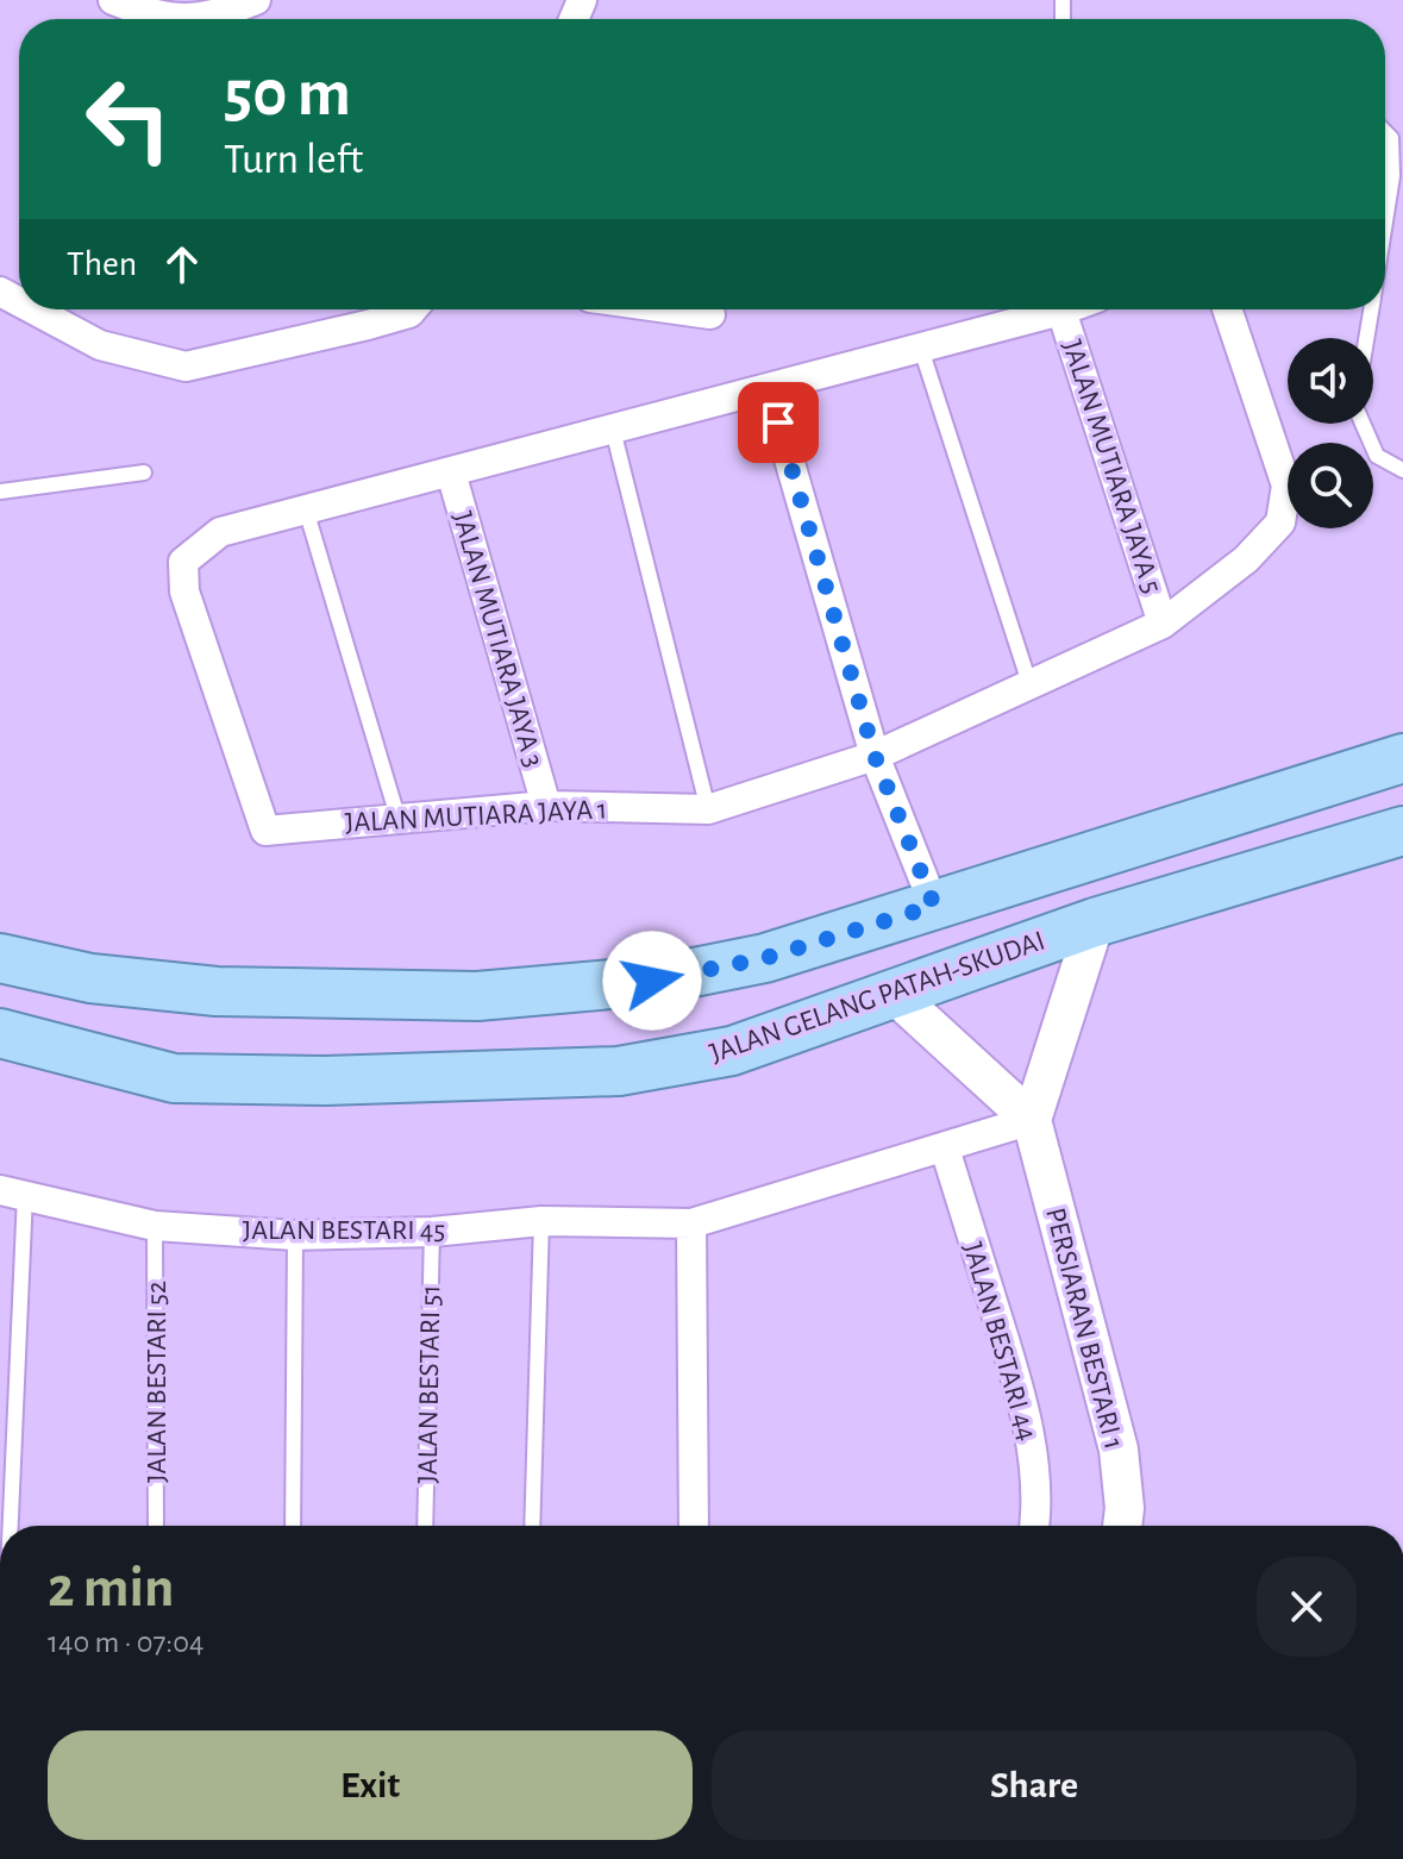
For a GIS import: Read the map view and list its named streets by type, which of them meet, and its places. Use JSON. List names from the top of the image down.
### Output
{
  "streets": {
    "main road": ["JALAN GELANG PATAH-SKUDAI"],
    "street": [
      "JALAN MUTIARA JAYA 5",
      "JALAN MUTIARA JAYA 3",
      "JALAN MUTIARA JAYA 1",
      "JALAN BESTARI 45",
      "PERSIARAN BESTARI 1",
      "JALAN BESTARI 44"
    ],
    "lane": ["JALAN BESTARI 52", "JALAN BESTARI 51"]
  },
  "crossings": [
    ["JALAN MUTIARA JAYA 5", "JALAN MUTIARA JAYA 1"],
    ["JALAN MUTIARA JAYA 3", "JALAN MUTIARA JAYA 1"],
    ["JALAN BESTARI 45", "PERSIARAN BESTARI 1"],
    ["JALAN BESTARI 45", "JALAN BESTARI 44"],
    ["JALAN BESTARI 45", "JALAN BESTARI 52"],
    ["JALAN BESTARI 45", "JALAN BESTARI 51"]
  ],
  "page": {
    "turn": ["50 m", "Turn left"],
    "then": "Then",
    "heading": ["2 min", "140 m · 07:04"],
    "buttons": ["Exit", "Share"]
  }
}
